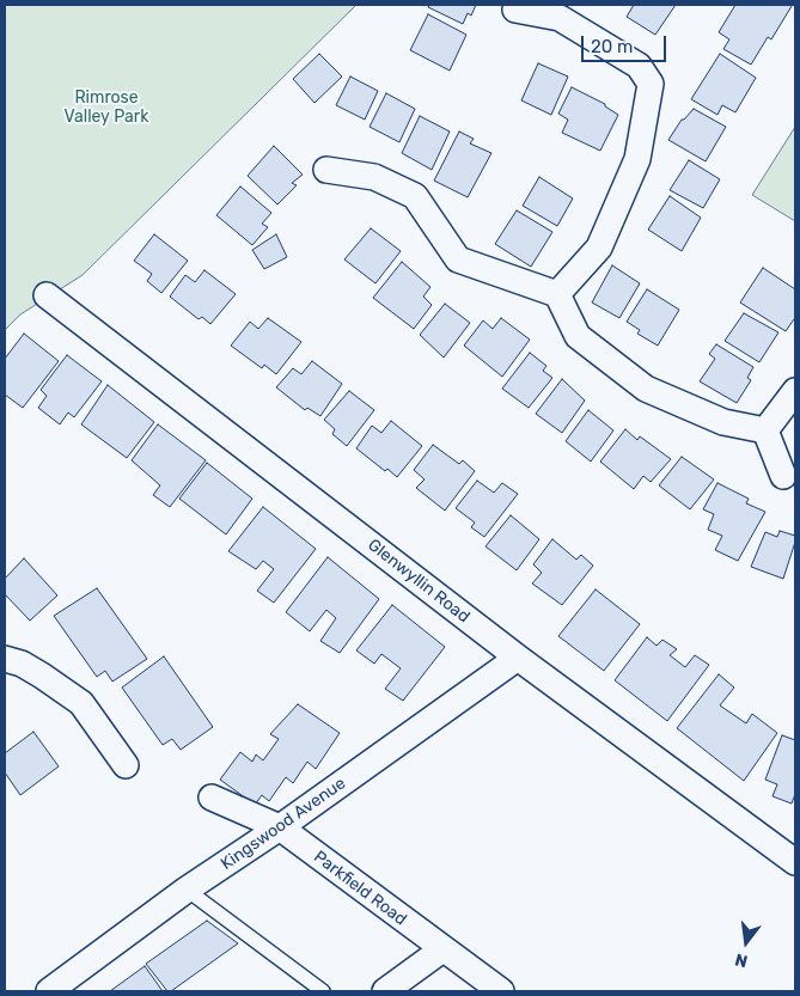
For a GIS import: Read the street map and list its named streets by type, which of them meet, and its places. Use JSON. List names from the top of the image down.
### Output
{
  "streets": {
    "street": ["Glenwyllin Road", "Kingswood Avenue", "Parkfield Road"]
  },
  "crossings": [
    ["Glenwyllin Road", "Kingswood Avenue"],
    ["Kingswood Avenue", "Parkfield Road"]
  ],
  "parks": ["Rimrose Valley Park"],
  "scale_bar": "20 m",
  "north": "bottom"
}
